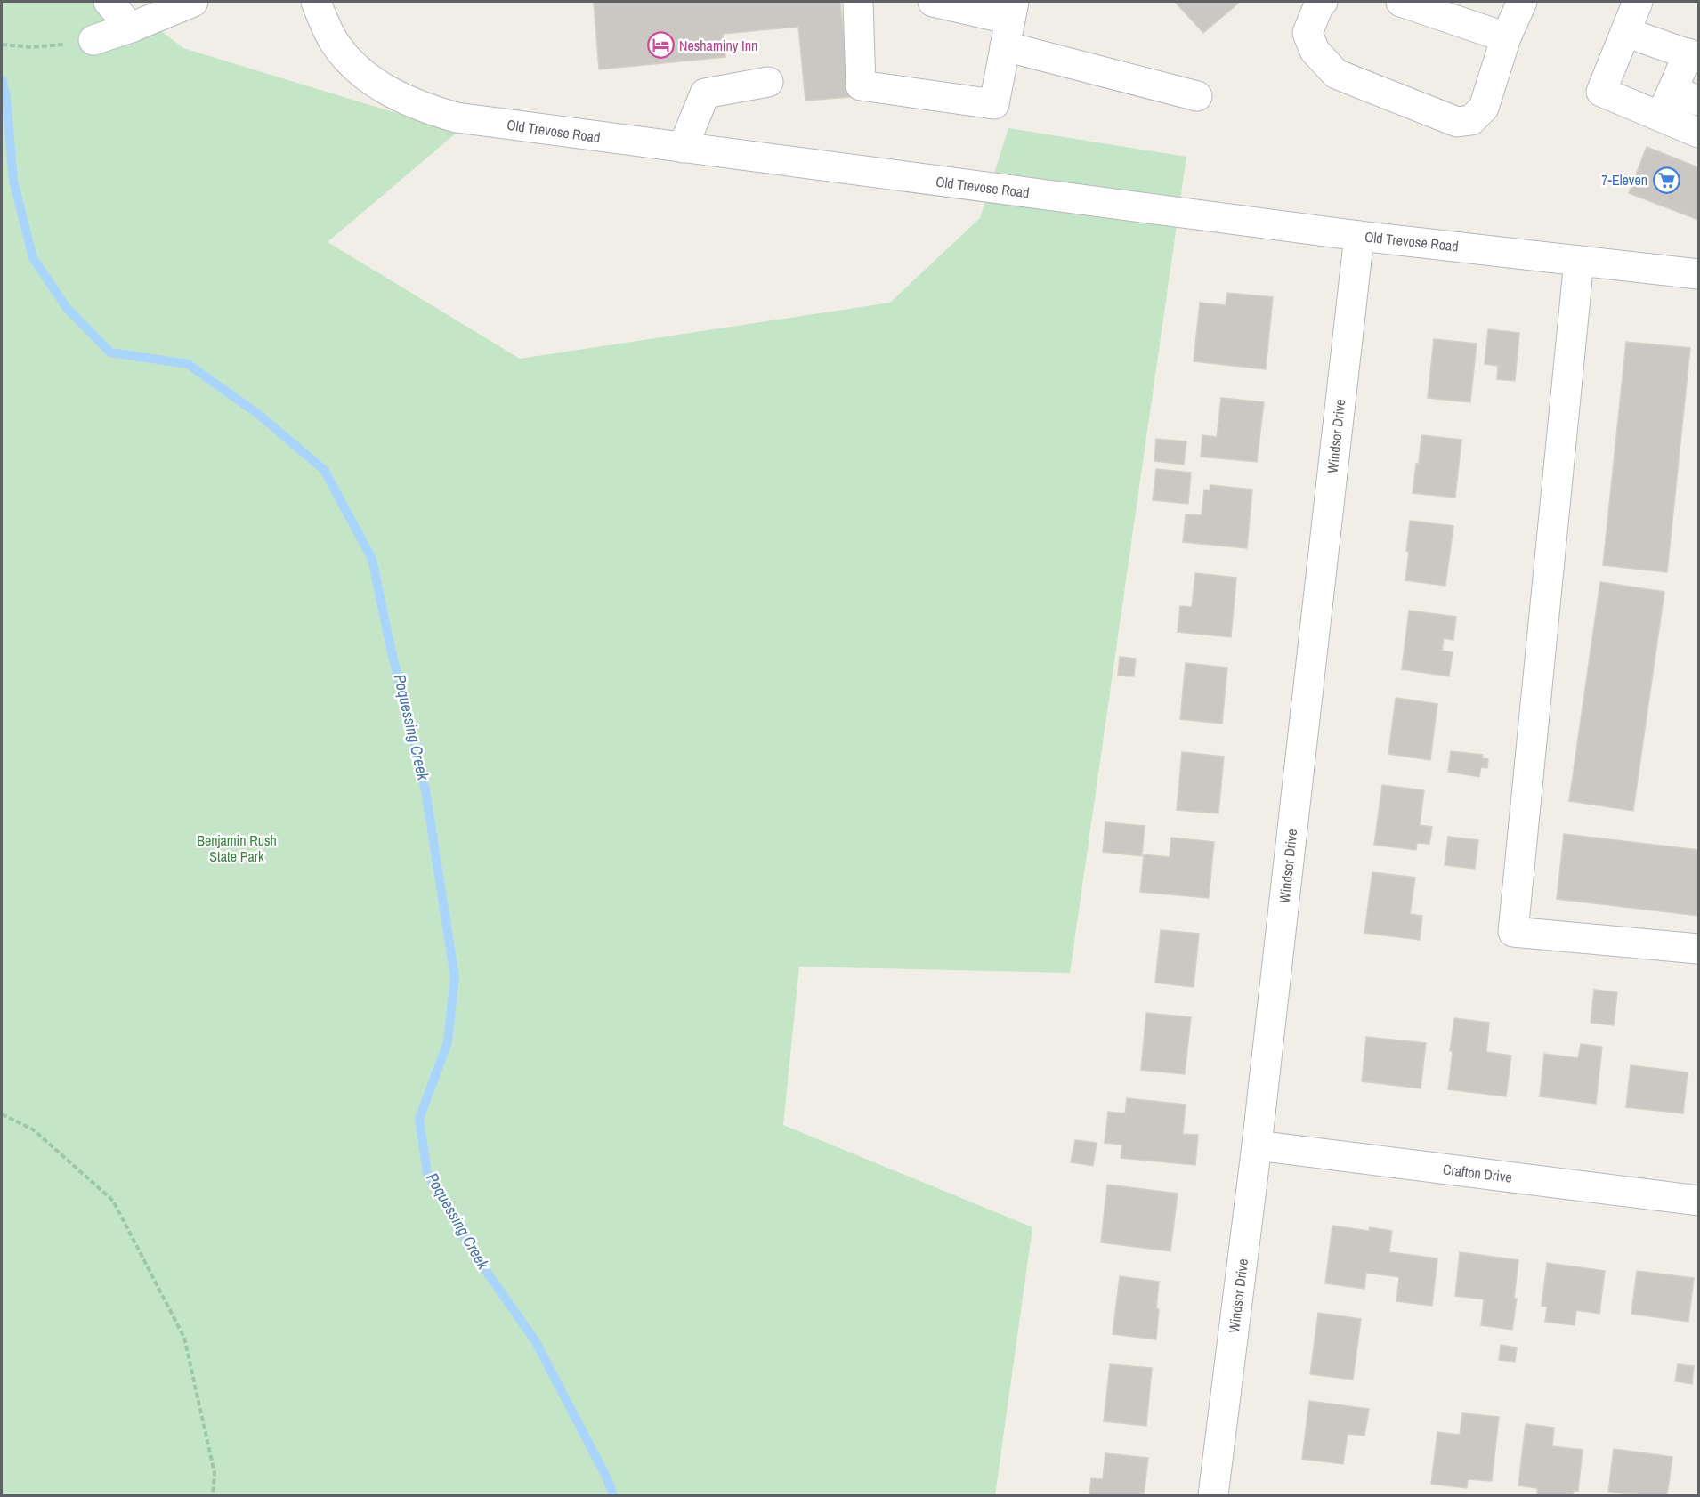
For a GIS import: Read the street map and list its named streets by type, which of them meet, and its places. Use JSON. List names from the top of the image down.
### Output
{
  "streets": {
    "street": ["Old Trevose Road", "Windsor Drive", "Crafton Drive"]
  },
  "crossings": [
    ["Old Trevose Road", "Windsor Drive"],
    ["Windsor Drive", "Crafton Drive"]
  ],
  "water": ["Poquessing Creek"],
  "parks": ["Benjamin Rush State Park"],
  "places": {
    "hotel": ["Neshaminy Inn"],
    "supermarket": ["7-Eleven"]
  }
}
